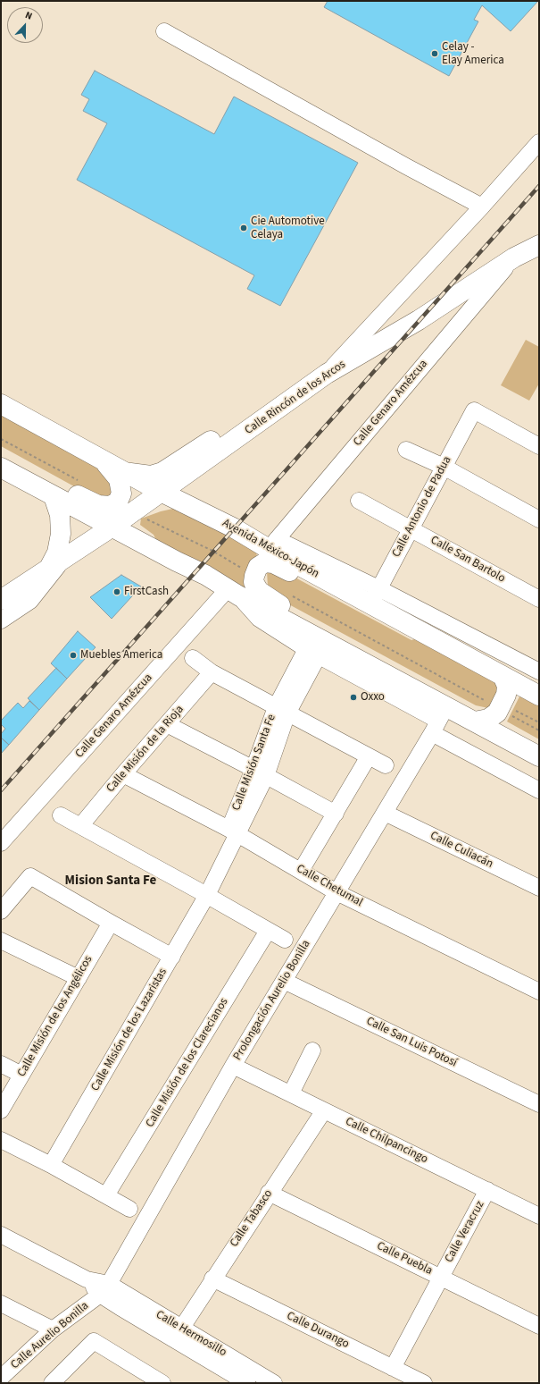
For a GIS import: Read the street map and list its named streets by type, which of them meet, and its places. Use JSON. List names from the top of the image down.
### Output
{
  "streets": {
    "main road": ["Calle Rincón de los Arcos", "Avenida México-Japón"],
    "street": [
      "Calle Genaro Amézcua",
      "Calle Antonio de Padua",
      "Calle San Bartolo",
      "Calle Misión de la Rioja",
      "Calle Misión Santa Fe",
      "Calle Culiacán",
      "Calle Chetumal",
      "Prolongación Aurelio Bonilla",
      "Calle Misión de los Angélicos",
      "Calle Misión de los Lazaristas",
      "Calle San Luis Potosí",
      "Calle Misión de los Clarecianos",
      "Calle Chilpancingo",
      "Calle Tabasco",
      "Calle Veracruz",
      "Calle Puebla",
      "Calle Durango",
      "Calle Hermosillo",
      "Calle Aurelio Bonilla"
    ]
  },
  "crossings": [
    ["Calle Rincón de los Arcos", "Calle Genaro Amézcua"],
    ["Calle Rincón de los Arcos", "Avenida México-Japón"],
    ["Calle Genaro Amézcua", "Avenida México-Japón"],
    ["Calle Antonio de Padua", "Avenida México-Japón"],
    ["Calle Antonio de Padua", "Calle San Bartolo"],
    ["Calle Misión de la Rioja", "Calle Chetumal"],
    ["Calle Misión Santa Fe", "Calle Chetumal"],
    ["Calle Misión Santa Fe", "Calle Misión de los Lazaristas"],
    ["Calle Culiacán", "Prolongación Aurelio Bonilla"],
    ["Calle Chetumal", "Prolongación Aurelio Bonilla"],
    ["Prolongación Aurelio Bonilla", "Calle San Luis Potosí"],
    ["Prolongación Aurelio Bonilla", "Calle Chilpancingo"],
    ["Prolongación Aurelio Bonilla", "Calle Hermosillo"],
    ["Prolongación Aurelio Bonilla", "Calle Aurelio Bonilla"],
    ["Calle Chilpancingo", "Calle Tabasco"],
    ["Calle Chilpancingo", "Calle Veracruz"],
    ["Calle Tabasco", "Calle Puebla"],
    ["Calle Tabasco", "Calle Durango"],
    ["Calle Tabasco", "Calle Hermosillo"],
    ["Calle Veracruz", "Calle Puebla"],
    ["Calle Veracruz", "Calle Durango"],
    ["Calle Hermosillo", "Calle Aurelio Bonilla"]
  ],
  "districts": ["Mision Santa Fe"],
  "places": [
    "Celay - Elay America",
    "Cie Automotive Celaya",
    "FirstCash",
    "Muebles America",
    "Oxxo"
  ],
  "north": "top"
}
